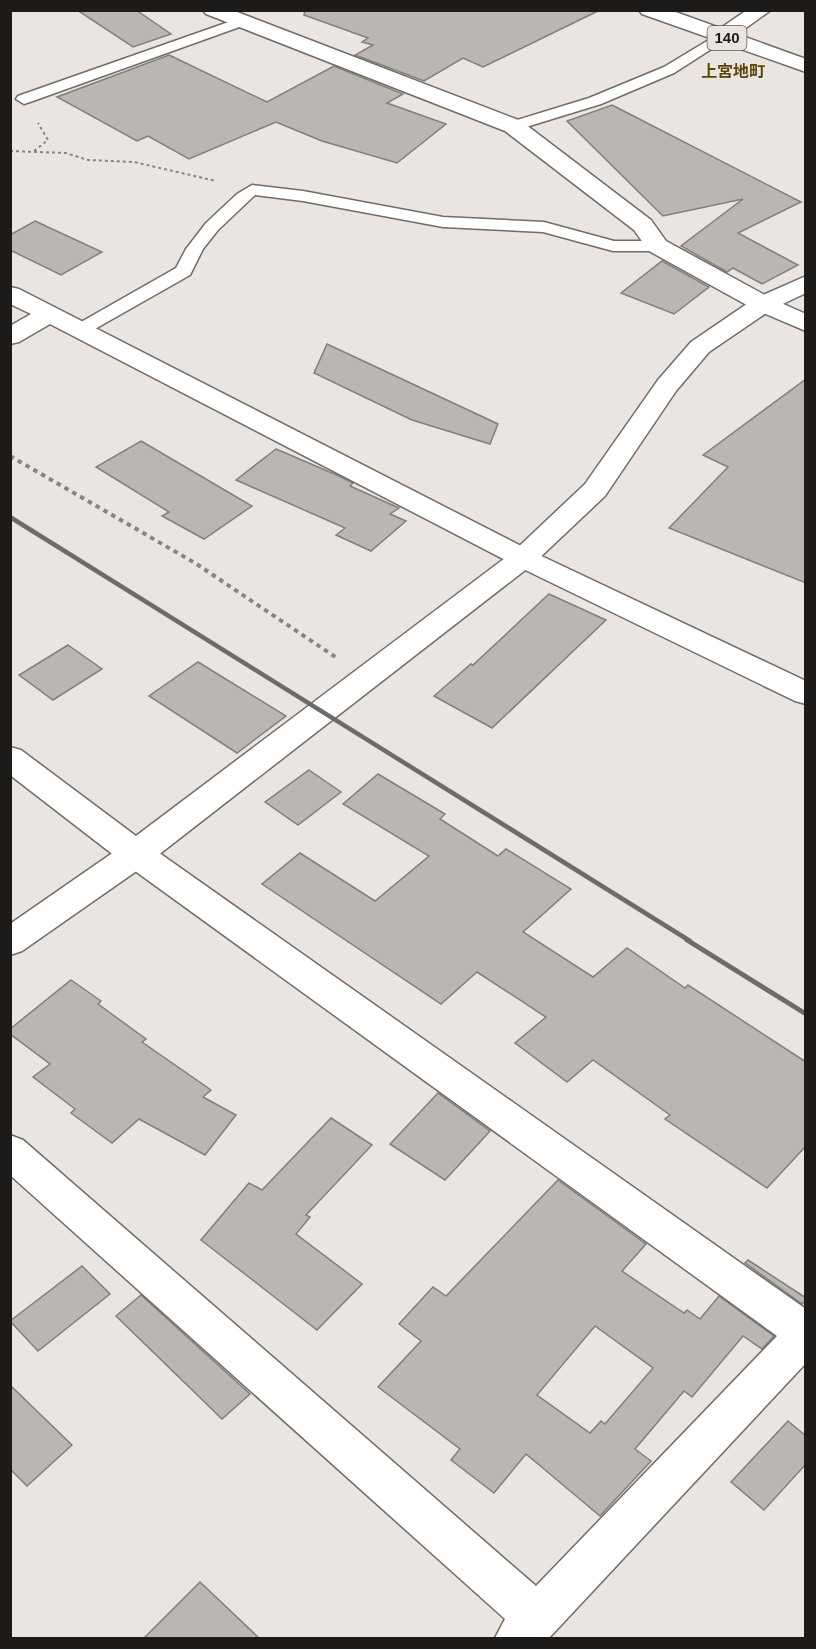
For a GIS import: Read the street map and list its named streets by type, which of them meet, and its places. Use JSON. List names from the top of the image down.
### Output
{
  "streets": {
    "main road": ["140"]
  },
  "districts": ["上宮地町"]
}
